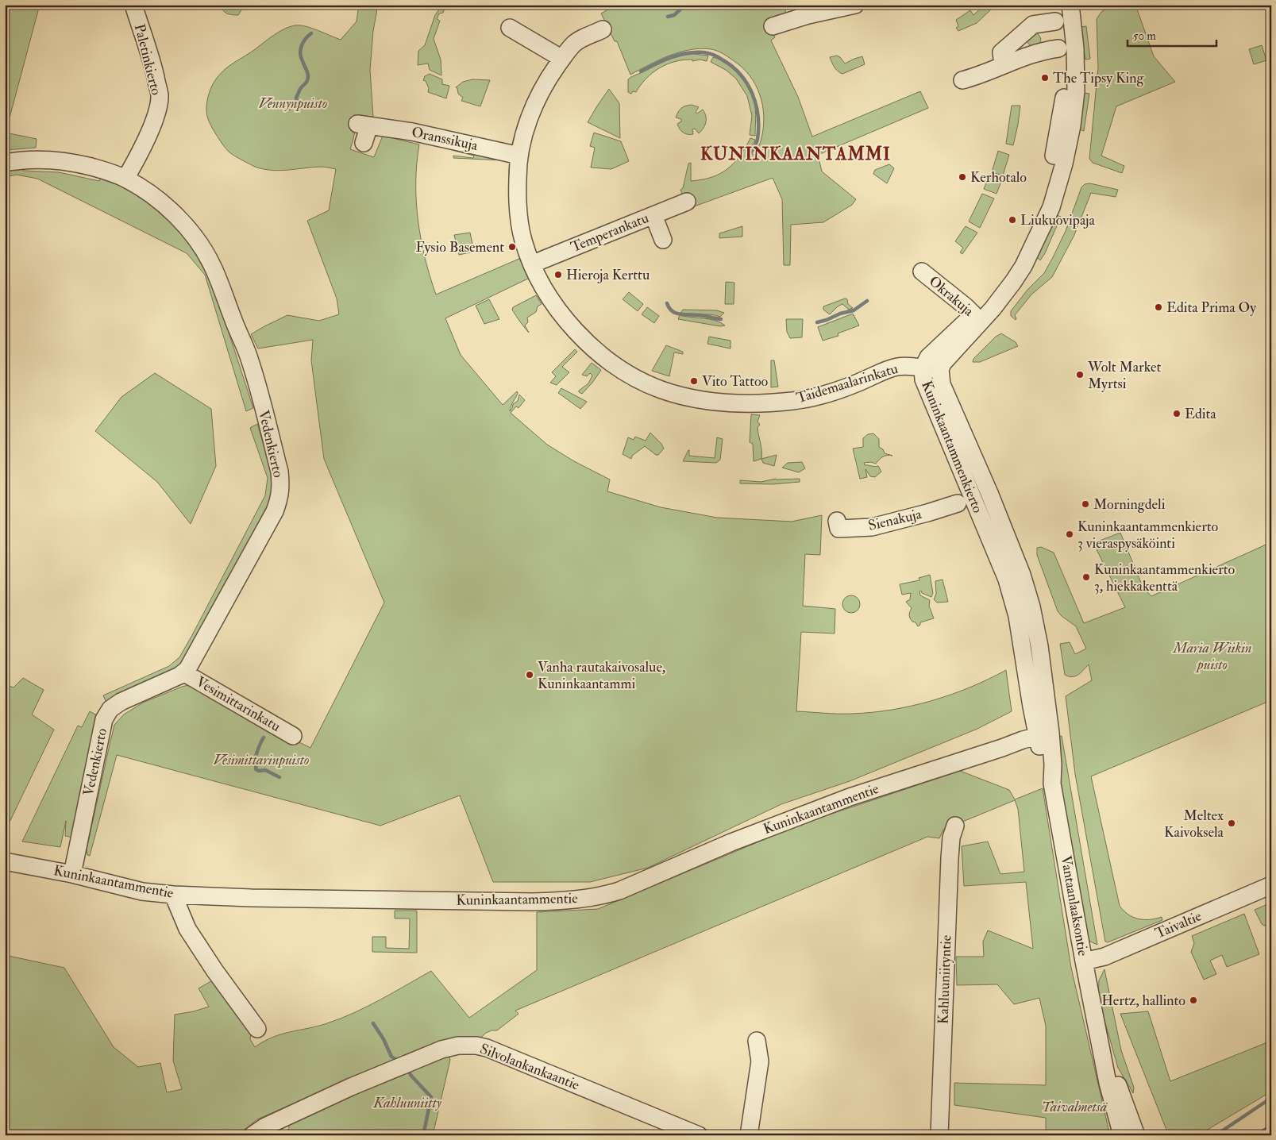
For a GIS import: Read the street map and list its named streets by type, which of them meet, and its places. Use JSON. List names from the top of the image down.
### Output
{
  "streets": {
    "street": [
      "Paletinkierto",
      "Oranssikuja",
      "Temperankatu",
      "Okrakuja",
      "Taidemaalarinkatu",
      "Vedenkierto",
      "Kuninkaantammenkierto",
      "Sienakuja",
      "Vesimittarinkatu",
      "Kuninkaantammentie",
      "Vantaanlaaksontie",
      "Taivaltie",
      "Kahluuniityntie",
      "Silvolankankaantie"
    ]
  },
  "crossings": [
    ["Paletinkierto", "Vedenkierto"],
    ["Oranssikuja", "Taidemaalarinkatu"],
    ["Temperankatu", "Taidemaalarinkatu"],
    ["Okrakuja", "Kuninkaantammenkierto"],
    ["Taidemaalarinkatu", "Kuninkaantammenkierto"],
    ["Vedenkierto", "Vesimittarinkatu"],
    ["Vedenkierto", "Kuninkaantammentie"],
    ["Kuninkaantammenkierto", "Kuninkaantammentie"],
    ["Kuninkaantammenkierto", "Vantaanlaaksontie"],
    ["Vantaanlaaksontie", "Taivaltie"]
  ],
  "districts": ["KUNINKAANTAMMI"],
  "parks": [
    "Vennynpuisto",
    "Maria Wiikin puisto",
    "Vesimittarinpuisto",
    "Kahluuniitty",
    "Taivalmetsä"
  ],
  "places": [
    "The Tipsy King",
    "Kerhotalo",
    "Liukuovipaja",
    "Fysio Basement",
    "Hieroja Kerttu",
    "Edita Prima Oy",
    "Wolt Market Myrtsi",
    "Vito Tattoo",
    "Edita",
    "Morningdeli",
    "Kuninkaantammenkierto 3 vieraspysäköinti",
    "Kuninkaantammenkierto 3, hiekkakenttä",
    "Vanha rautakaivosalue, Kuninkaantammi",
    "Meltex Kaivoksela",
    "Hertz, hallinto"
  ],
  "scale_bar": "50 m"
}
